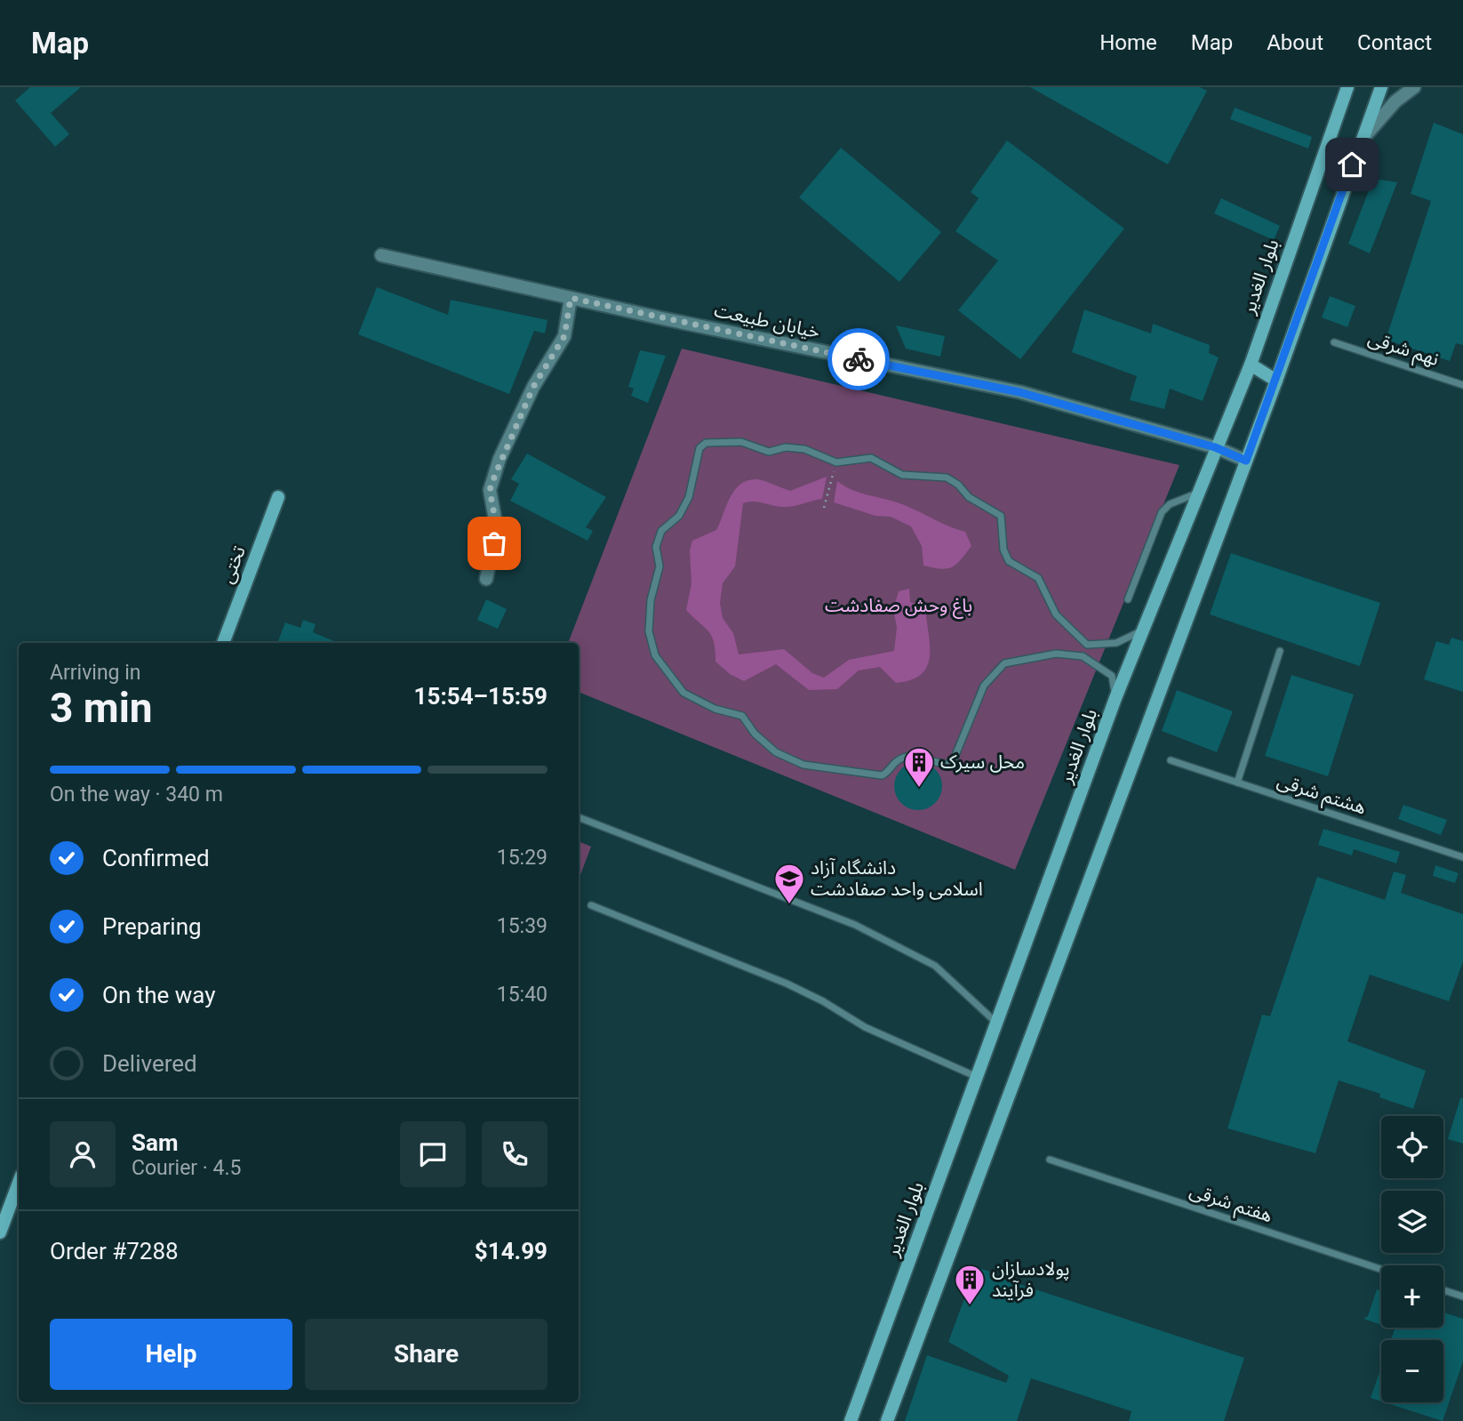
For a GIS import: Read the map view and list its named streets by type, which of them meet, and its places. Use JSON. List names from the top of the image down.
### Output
{
  "streets": {
    "street": ["بلوار الغدیر", "خیابان طبیعت", "تختی"],
    "lane": ["نهم شرقی", "هشتم شرقی", "هفتم شرقی"]
  },
  "crossings": [
    ["بلوار الغدیر", "خیابان طبیعت"]
  ],
  "parks": ["باغ وحش صفادشت"],
  "places": {
    "building": ["محل سیرک", "پولادسازان فرآیند"],
    "school or university": ["دانشگاه آزاد اسلامی واحد صفادشت"]
  },
  "page": {
    "header": "Map",
    "nav": [
      "Home",
      "Map",
      "About",
      "Contact"
    ],
    "heading": ["3 min", "Arriving in", "15:54–15:59"],
    "panel": [
      "Sam",
      "Courier · 4.5",
      "Order #7288",
      "$14.99"
    ],
    "bar": "On the way · 340 m",
    "list": [
      ["Confirmed", "15:29"],
      ["Preparing", "15:39"],
      ["On the way", "15:40"],
      "Delivered"
    ],
    "map_buttons": ["+", "−"],
    "buttons": ["Help", "Share"]
  }
}
